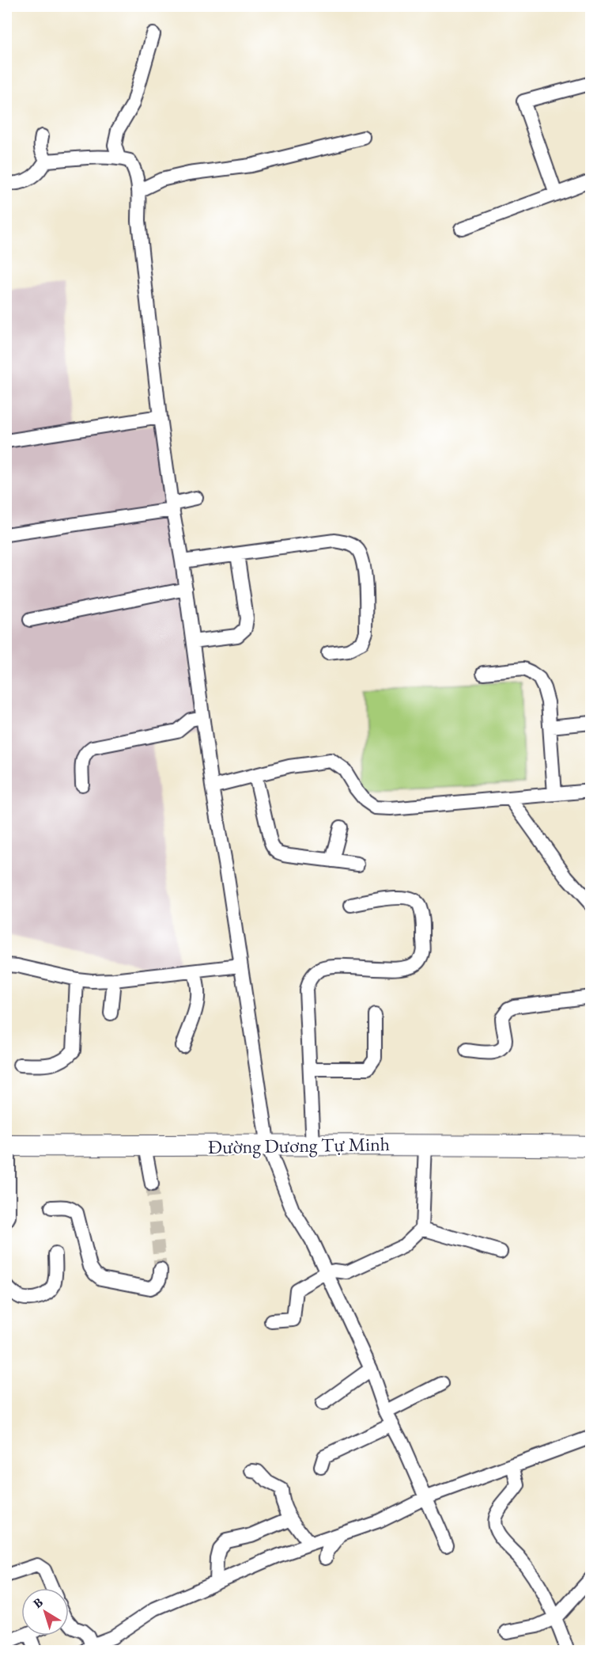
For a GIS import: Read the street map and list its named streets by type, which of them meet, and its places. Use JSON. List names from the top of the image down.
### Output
{
  "streets": {
    "highway": ["Đường Dương Tự Minh"]
  },
  "north": "top left"
}
